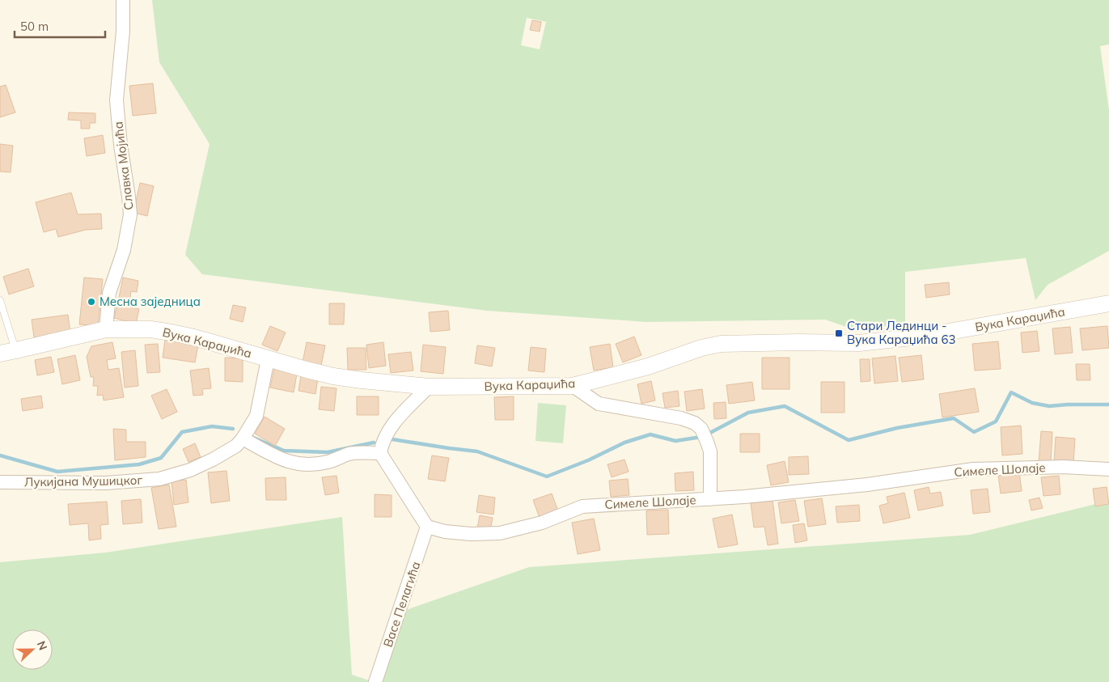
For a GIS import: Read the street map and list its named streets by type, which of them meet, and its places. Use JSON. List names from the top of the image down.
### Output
{
  "streets": {
    "street": [
      "Славка Мојића",
      "Вука Караџића",
      "Симеле Шолаје",
      "Лукијана Мушицког",
      "Васе Пелагића"
    ]
  },
  "crossings": [
    ["Славка Мојића", "Вука Караџића"],
    ["Вука Караџића", "Лукијана Мушицког"],
    ["Симеле Шолаје", "Васе Пелагића"]
  ],
  "places": {
    "other": ["Месна заједница"],
    "transit": ["Стари Лединци - Вука Караџића 63"]
  },
  "scale_bar": "50 m",
  "north": "right"
}
